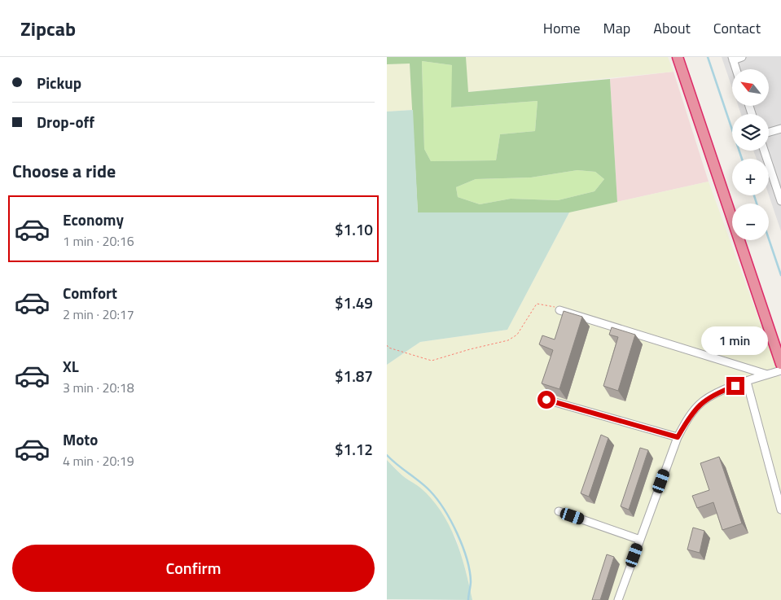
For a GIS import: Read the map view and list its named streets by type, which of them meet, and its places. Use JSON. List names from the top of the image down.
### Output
{
  "north": "top left",
  "page": {
    "header": "Zipcab",
    "nav": [
      "Home",
      "Map",
      "About",
      "Contact"
    ],
    "banner": ["Pickup", "Drop-off"],
    "map_buttons": ["+", "−"],
    "heading": "Choose a ride",
    "list": [
      {
        "name": "Economy",
        "note": "1 min · 20:16",
        "value": "$1.10"
      },
      {
        "name": "Comfort",
        "note": "2 min · 20:17",
        "value": "$1.49"
      },
      {
        "name": "XL",
        "note": "3 min · 20:18",
        "value": "$1.87"
      },
      {
        "name": "Moto",
        "note": "4 min · 20:19",
        "value": "$1.12"
      }
    ],
    "bubble": "1 min",
    "buttons": "Confirm"
  }
}
